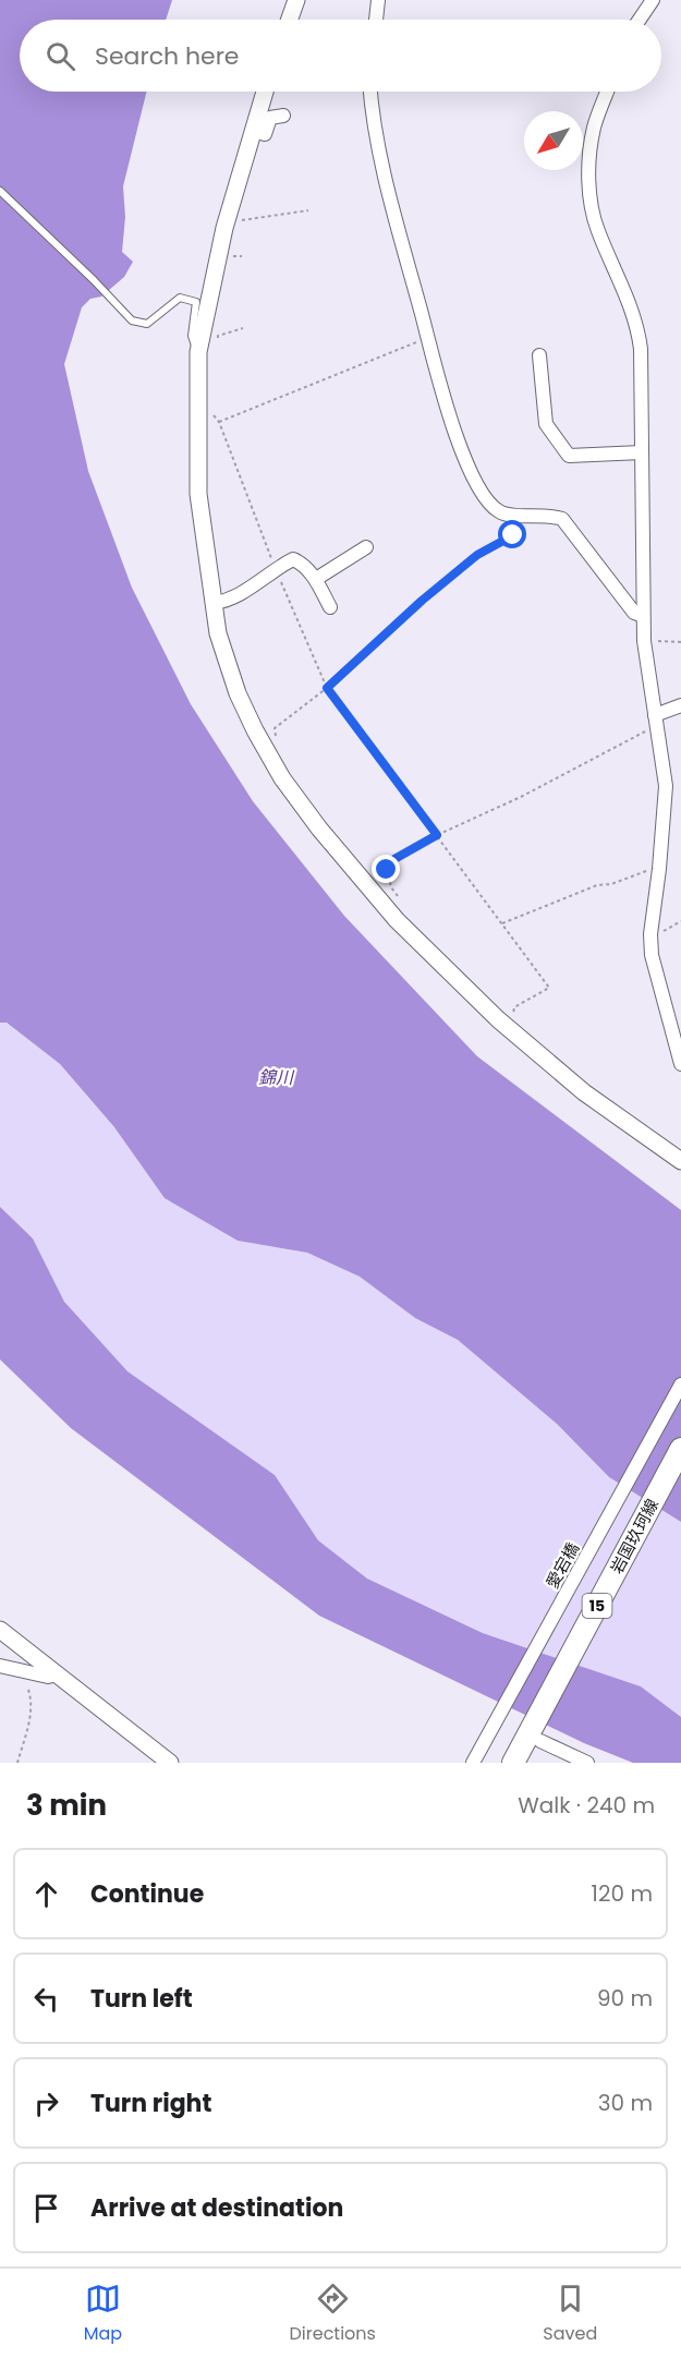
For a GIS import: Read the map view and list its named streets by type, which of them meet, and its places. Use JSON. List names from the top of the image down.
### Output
{
  "streets": {
    "main road": ["岩国玖珂線", "15"],
    "street": ["愛宕橋"]
  },
  "water": ["錦川"],
  "north": "bottom left",
  "page": {
    "search": "Search here",
    "heading": ["3 min", "Walk · 240 m"],
    "list": [
      ["Continue", "120 m"],
      ["Turn left", "90 m"],
      ["Turn right", "30 m"],
      "Arrive at destination"
    ],
    "nav": ["Map", "Directions", "Saved"]
  }
}
